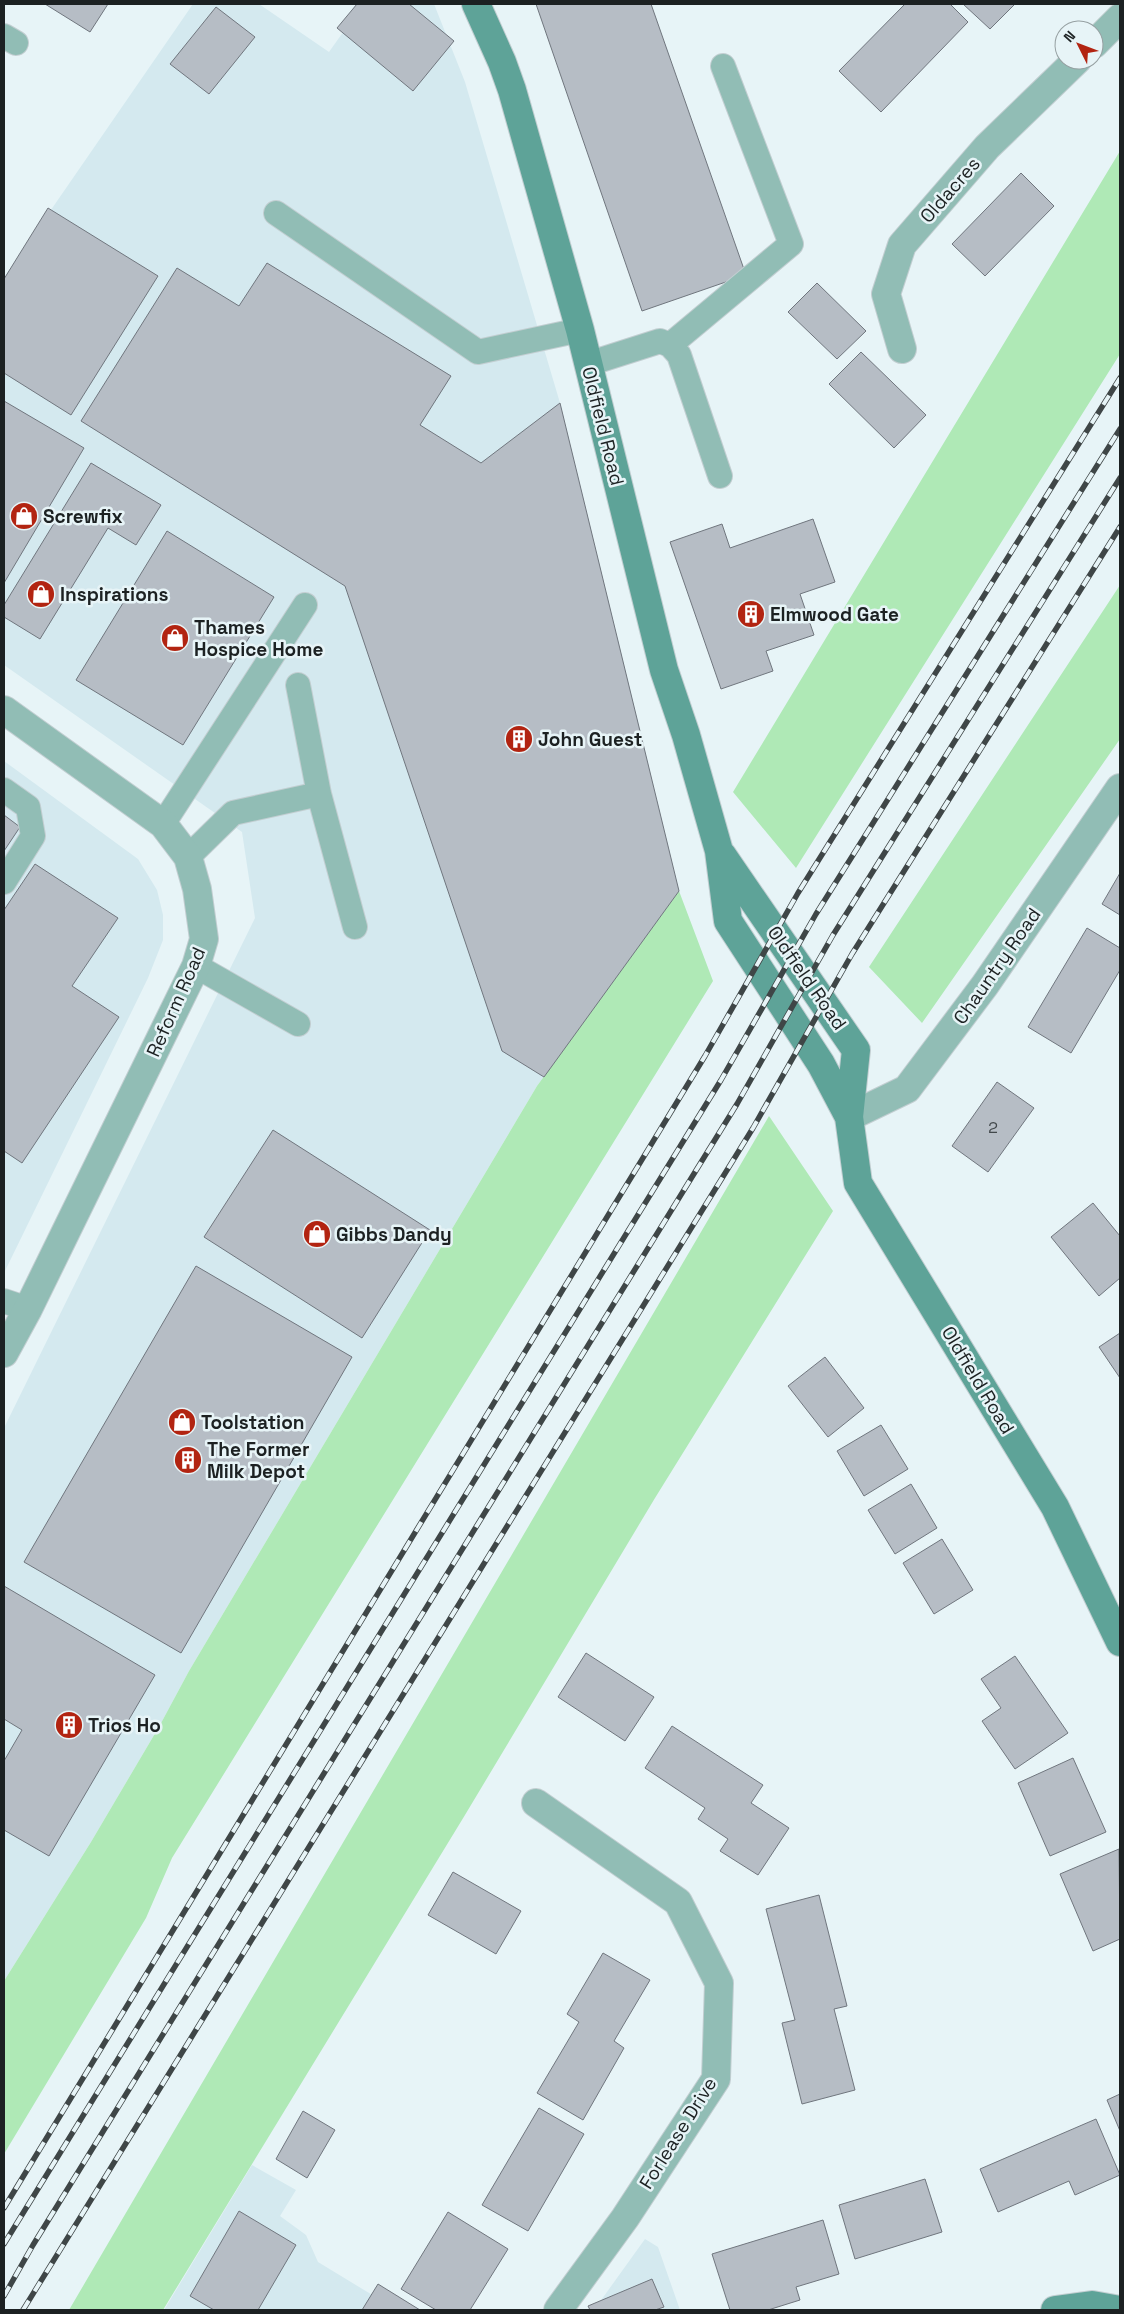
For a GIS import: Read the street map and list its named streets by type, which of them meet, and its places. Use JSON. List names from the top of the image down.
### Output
{
  "streets": {
    "main road": ["Oldfield Road"],
    "street": [
      "Oldacres",
      "Chauntry Road",
      "Reform Road",
      "Forlease Drive"
    ]
  },
  "crossings": [
    ["Oldfield Road", "Chauntry Road"]
  ],
  "places": {
    "shop": [
      "Screwfix",
      "Inspirations",
      "Thames Hospice Home",
      "Gibbs Dandy",
      "Toolstation"
    ],
    "building": [
      "Elmwood Gate",
      "John Guest",
      "The Former Milk Depot",
      "Trios Ho"
    ]
  },
  "house_numbers": ["2"],
  "north": "top left"
}
